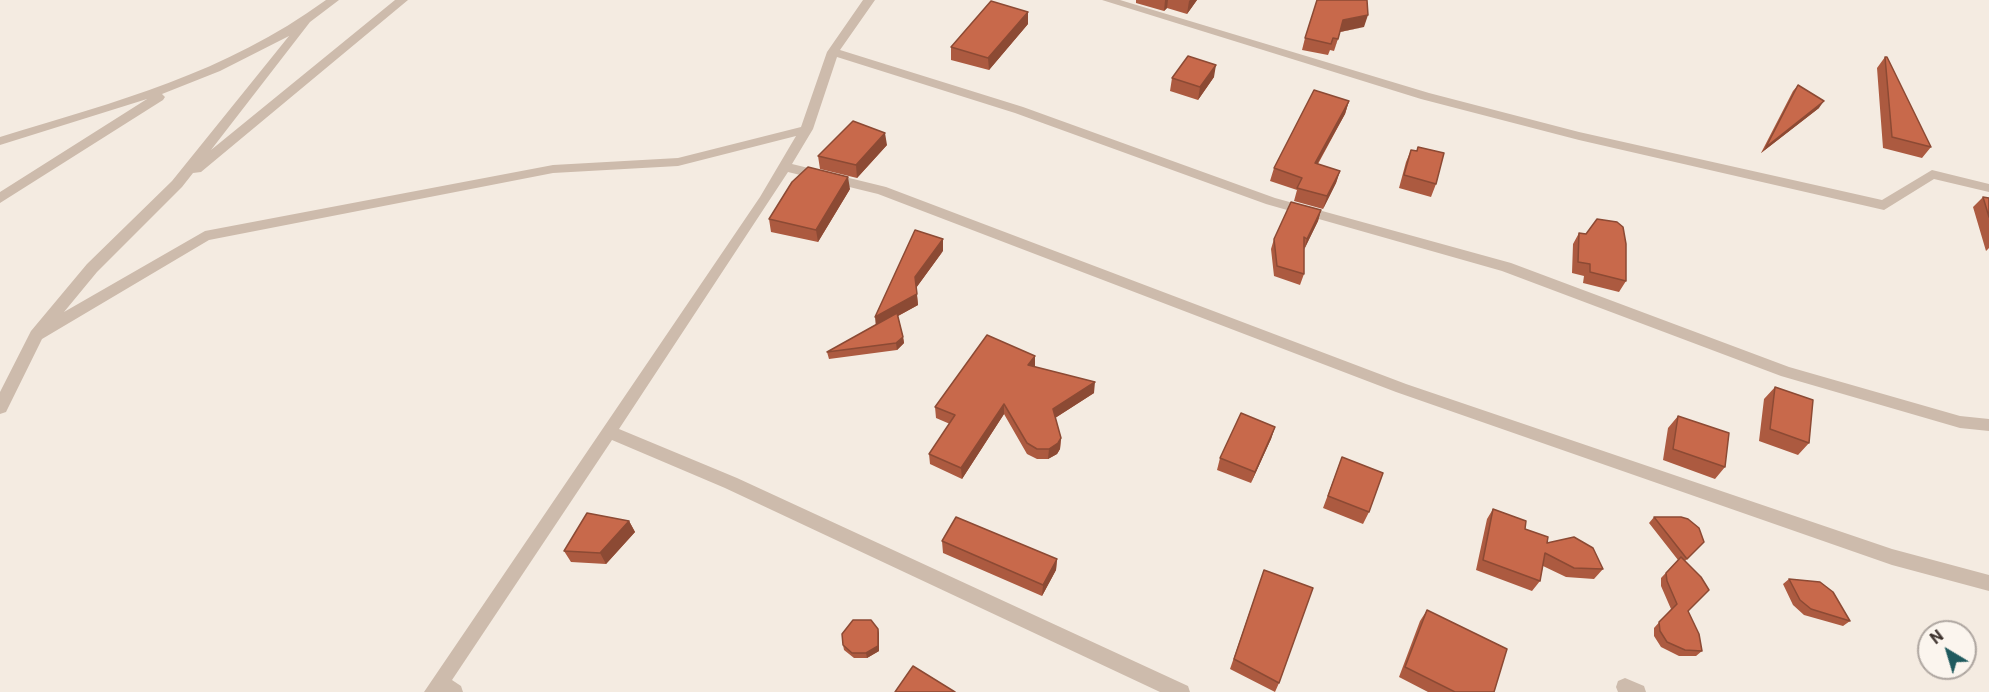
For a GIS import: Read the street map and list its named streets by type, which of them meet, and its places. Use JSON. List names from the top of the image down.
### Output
{
  "north": "top left"
}
